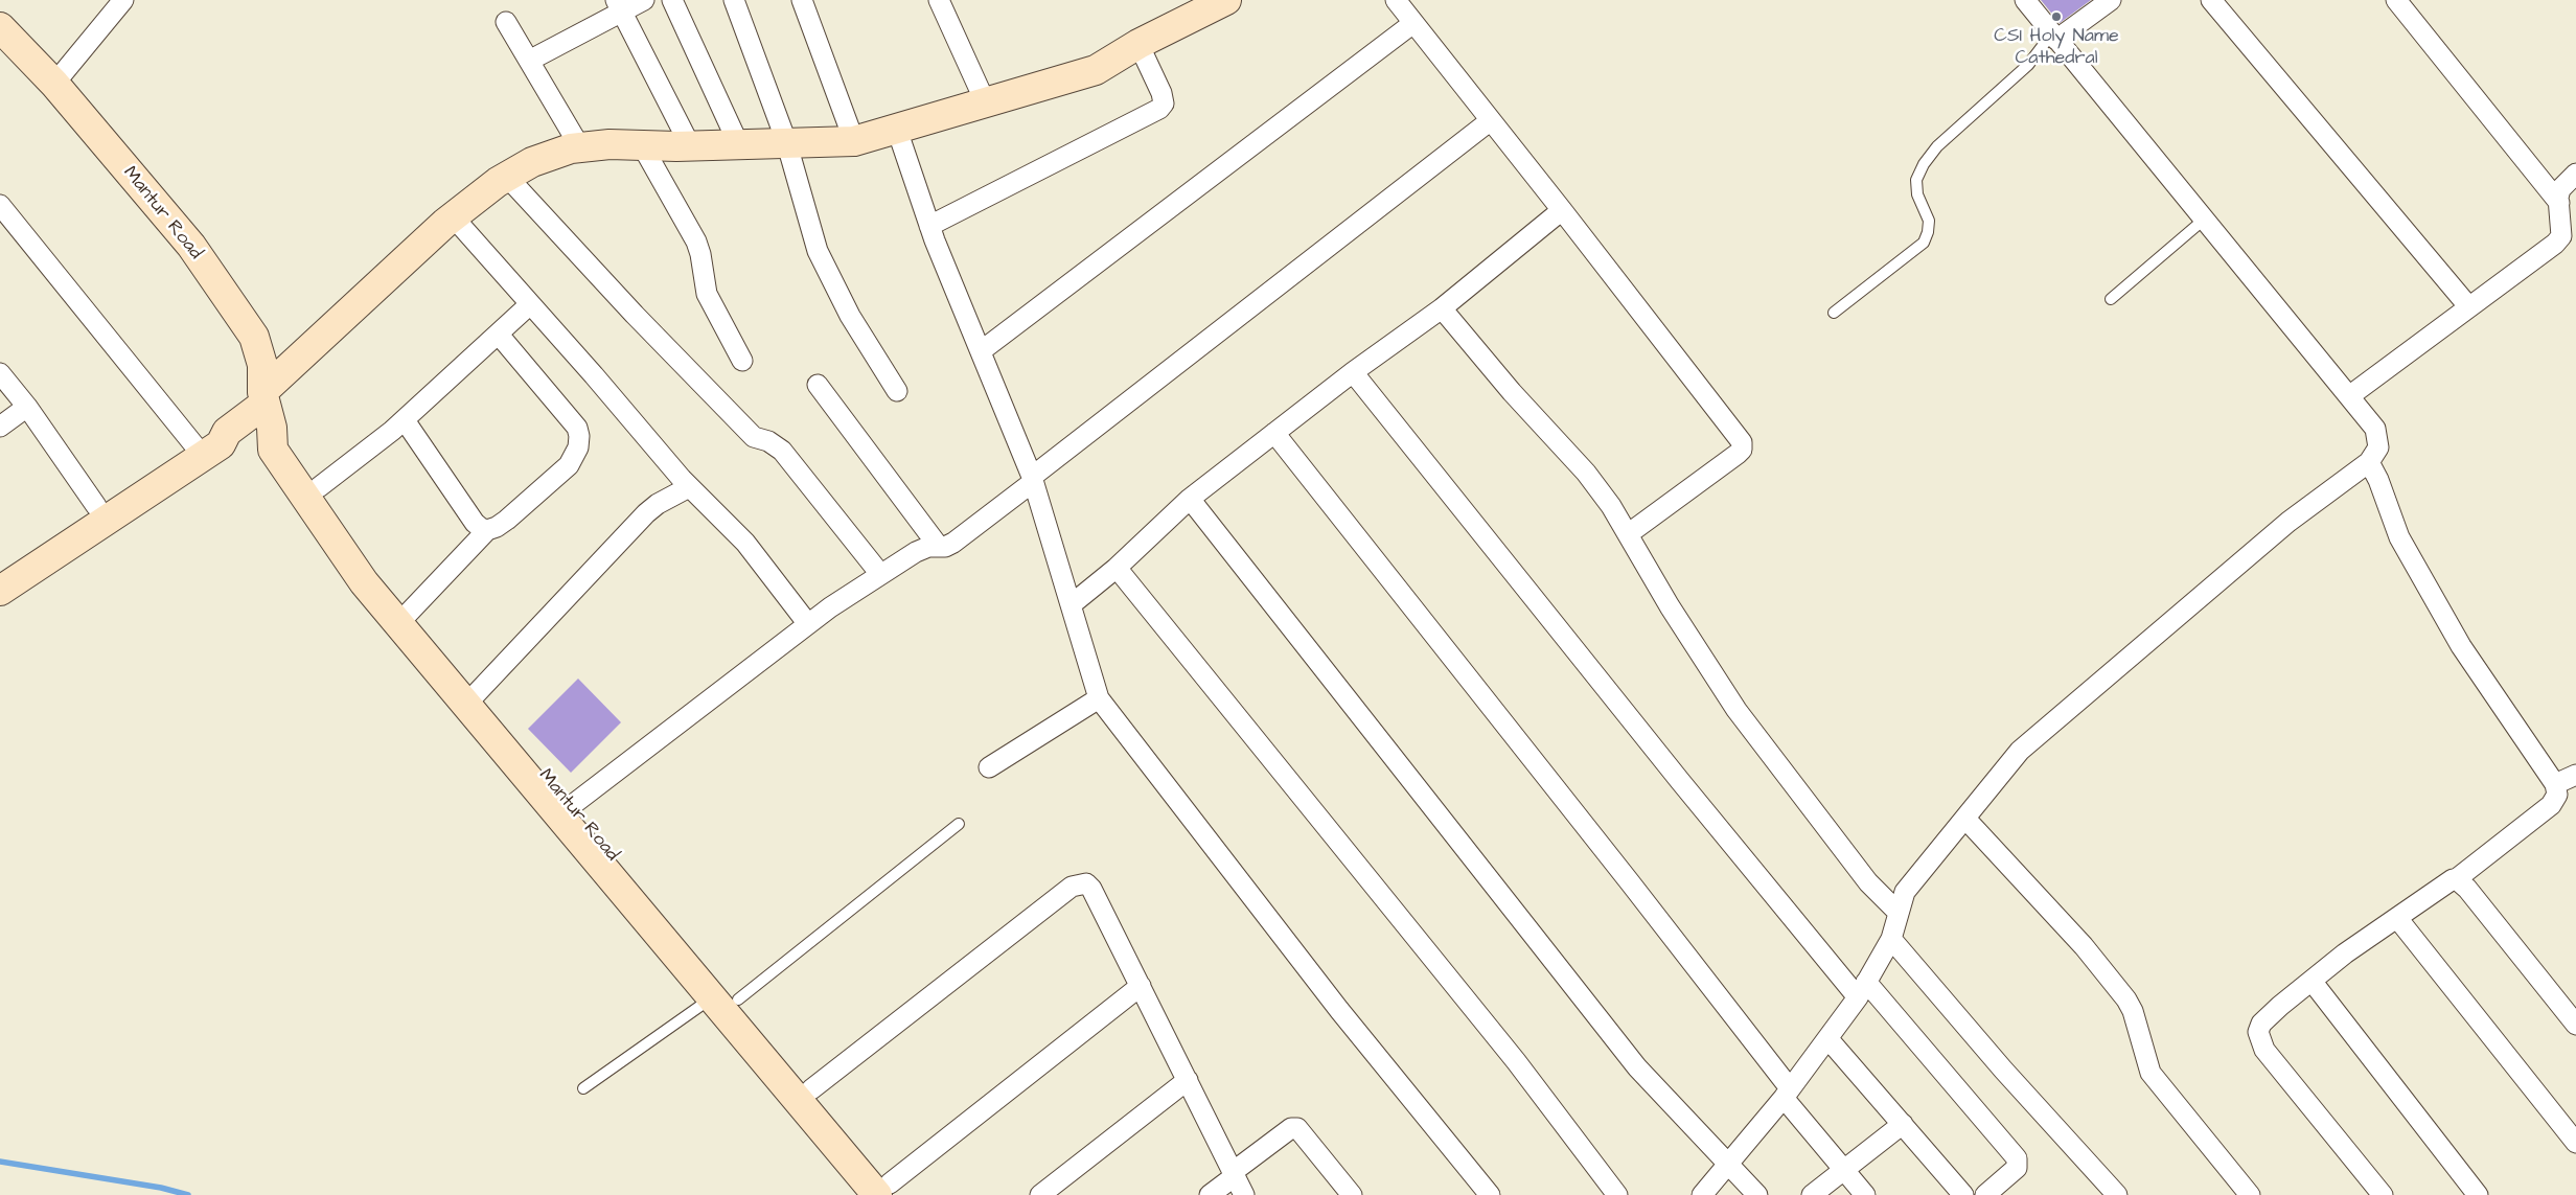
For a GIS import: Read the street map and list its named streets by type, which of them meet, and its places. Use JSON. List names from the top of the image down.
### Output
{
  "streets": {
    "main road": ["Mantur Road"]
  },
  "places": ["CSI Holy Name Cathedral"]
}
